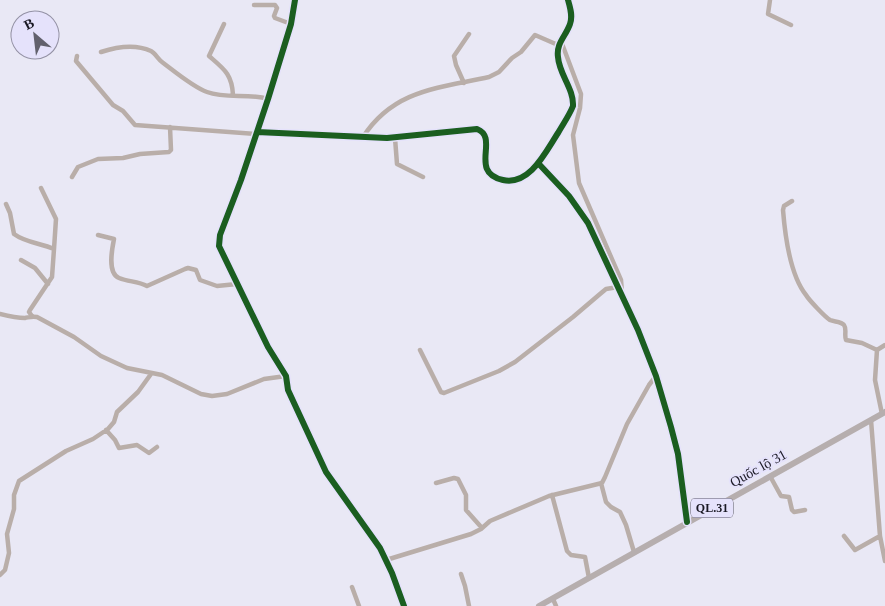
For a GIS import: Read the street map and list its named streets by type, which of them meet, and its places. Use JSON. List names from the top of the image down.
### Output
{
  "streets": {
    "highway": ["Quốc lộ 31", "QL.31"]
  },
  "north": "top left"
}
